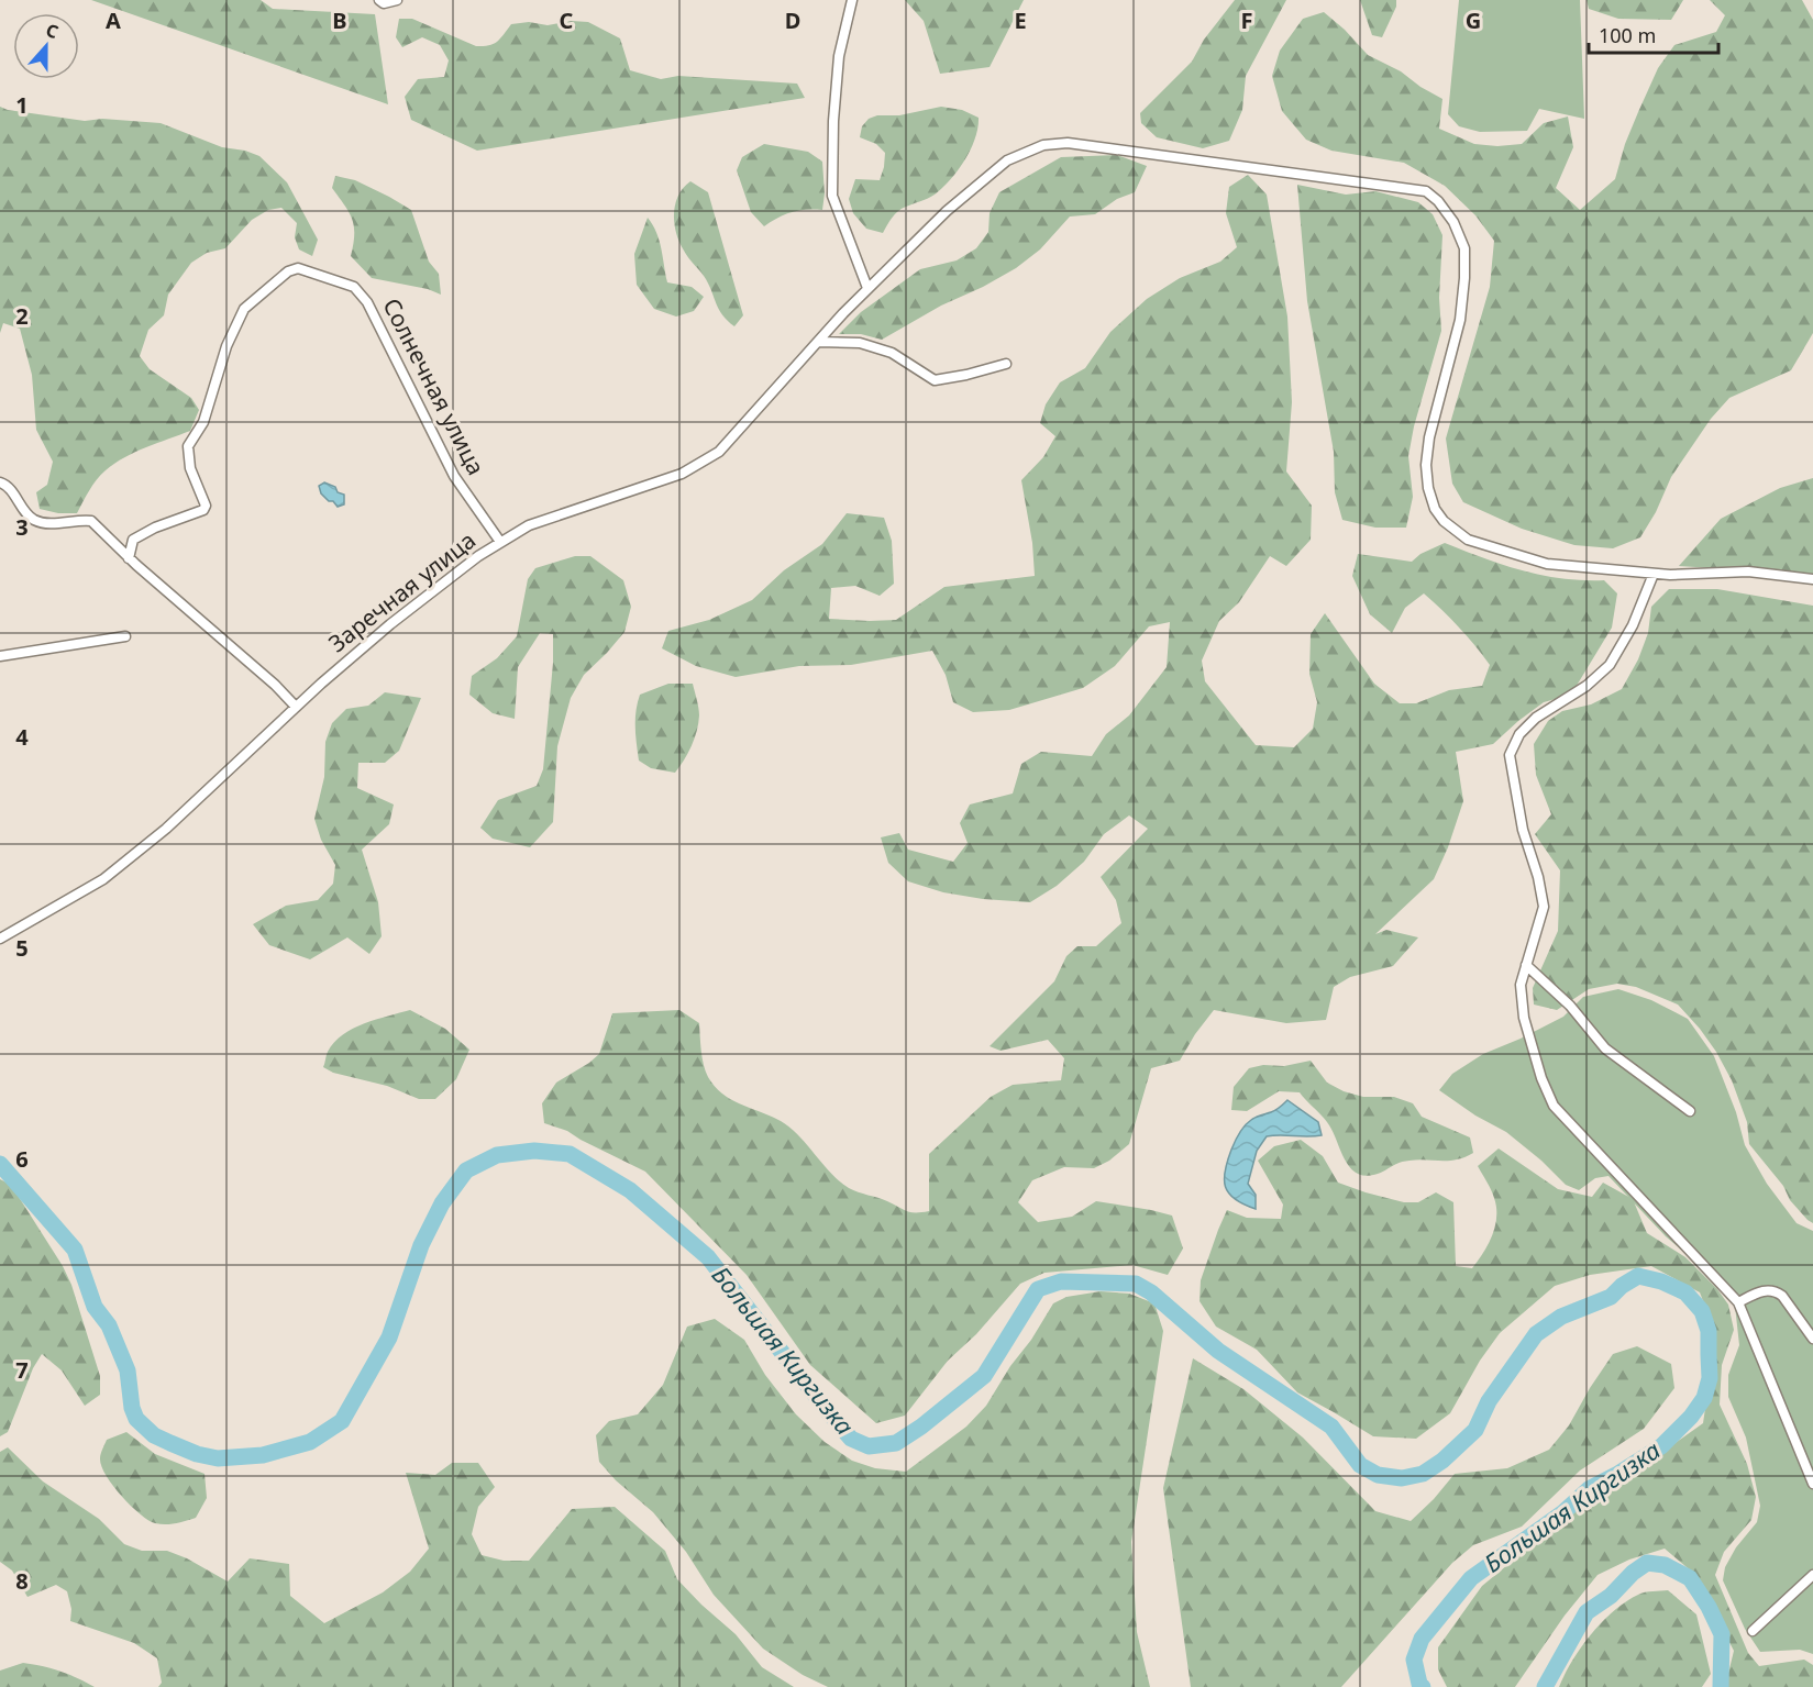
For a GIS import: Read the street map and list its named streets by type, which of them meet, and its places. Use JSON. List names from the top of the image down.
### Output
{
  "streets": {
    "street": ["Солнечная улица", "Заречная улица"]
  },
  "crossings": [
    ["Солнечная улица", "Заречная улица"]
  ],
  "water": ["Большая Киргизка"],
  "scale_bar": "100 m",
  "north": "top",
  "grid": {
    "columns": [
      "A",
      "B",
      "C",
      "D",
      "E",
      "F",
      "G"
    ],
    "rows": [
      "1",
      "2",
      "3",
      "4",
      "5",
      "6",
      "7",
      "8"
    ]
  }
}
